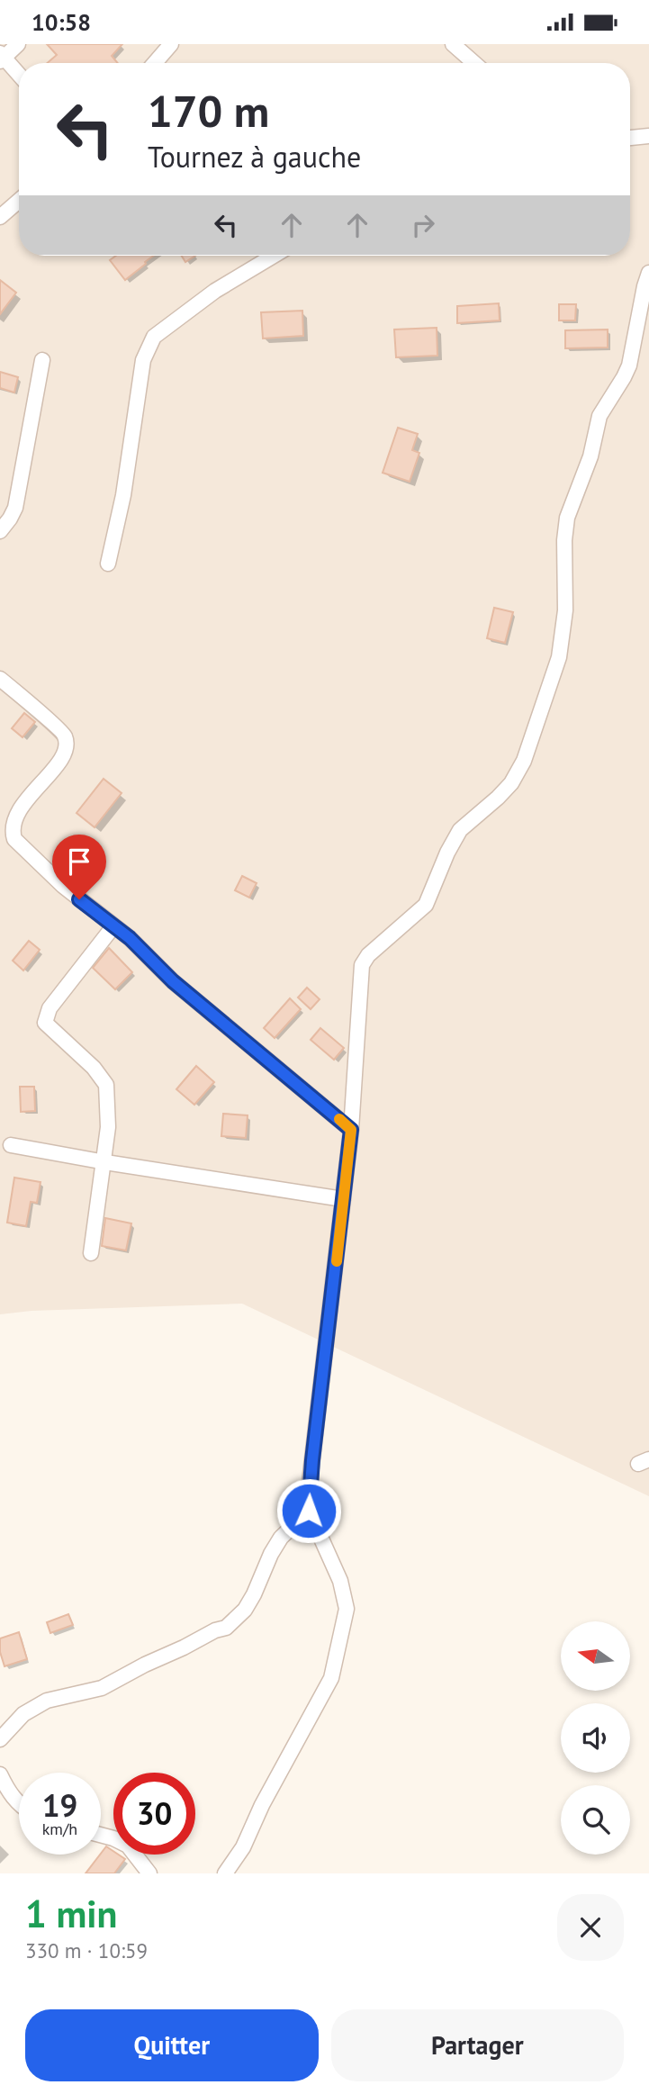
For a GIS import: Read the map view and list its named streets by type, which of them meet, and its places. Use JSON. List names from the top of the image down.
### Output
{
  "north": "left",
  "page": {
    "status": "10:58",
    "turn": ["170 m", "Tournez à gauche"],
    "speed": "19 km/h",
    "limit": "30",
    "heading": ["1 min", "330 m · 10:59"],
    "buttons": ["Quitter", "Partager"]
  }
}
